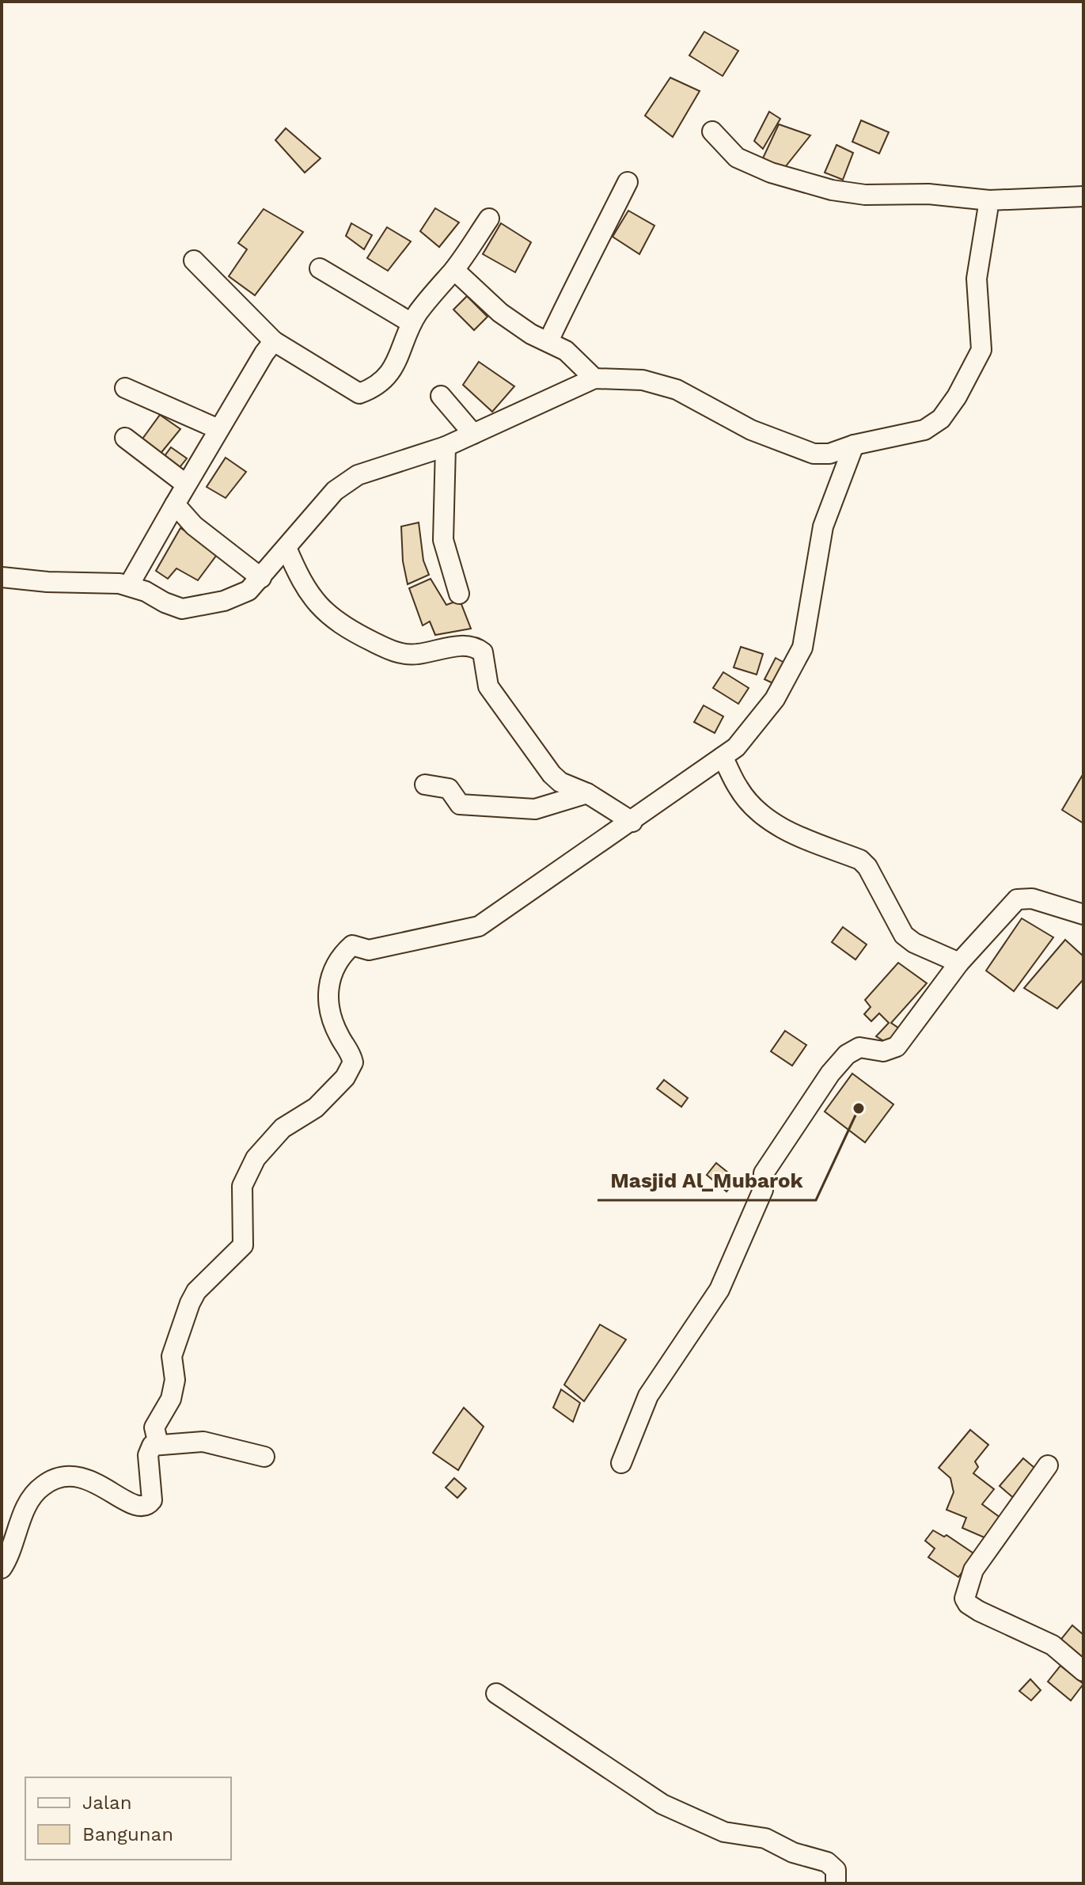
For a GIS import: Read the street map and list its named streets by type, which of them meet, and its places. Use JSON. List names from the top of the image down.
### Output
{
  "places": ["Masjid Al_Mubarok"],
  "legend": ["Jalan", "Bangunan"]
}
